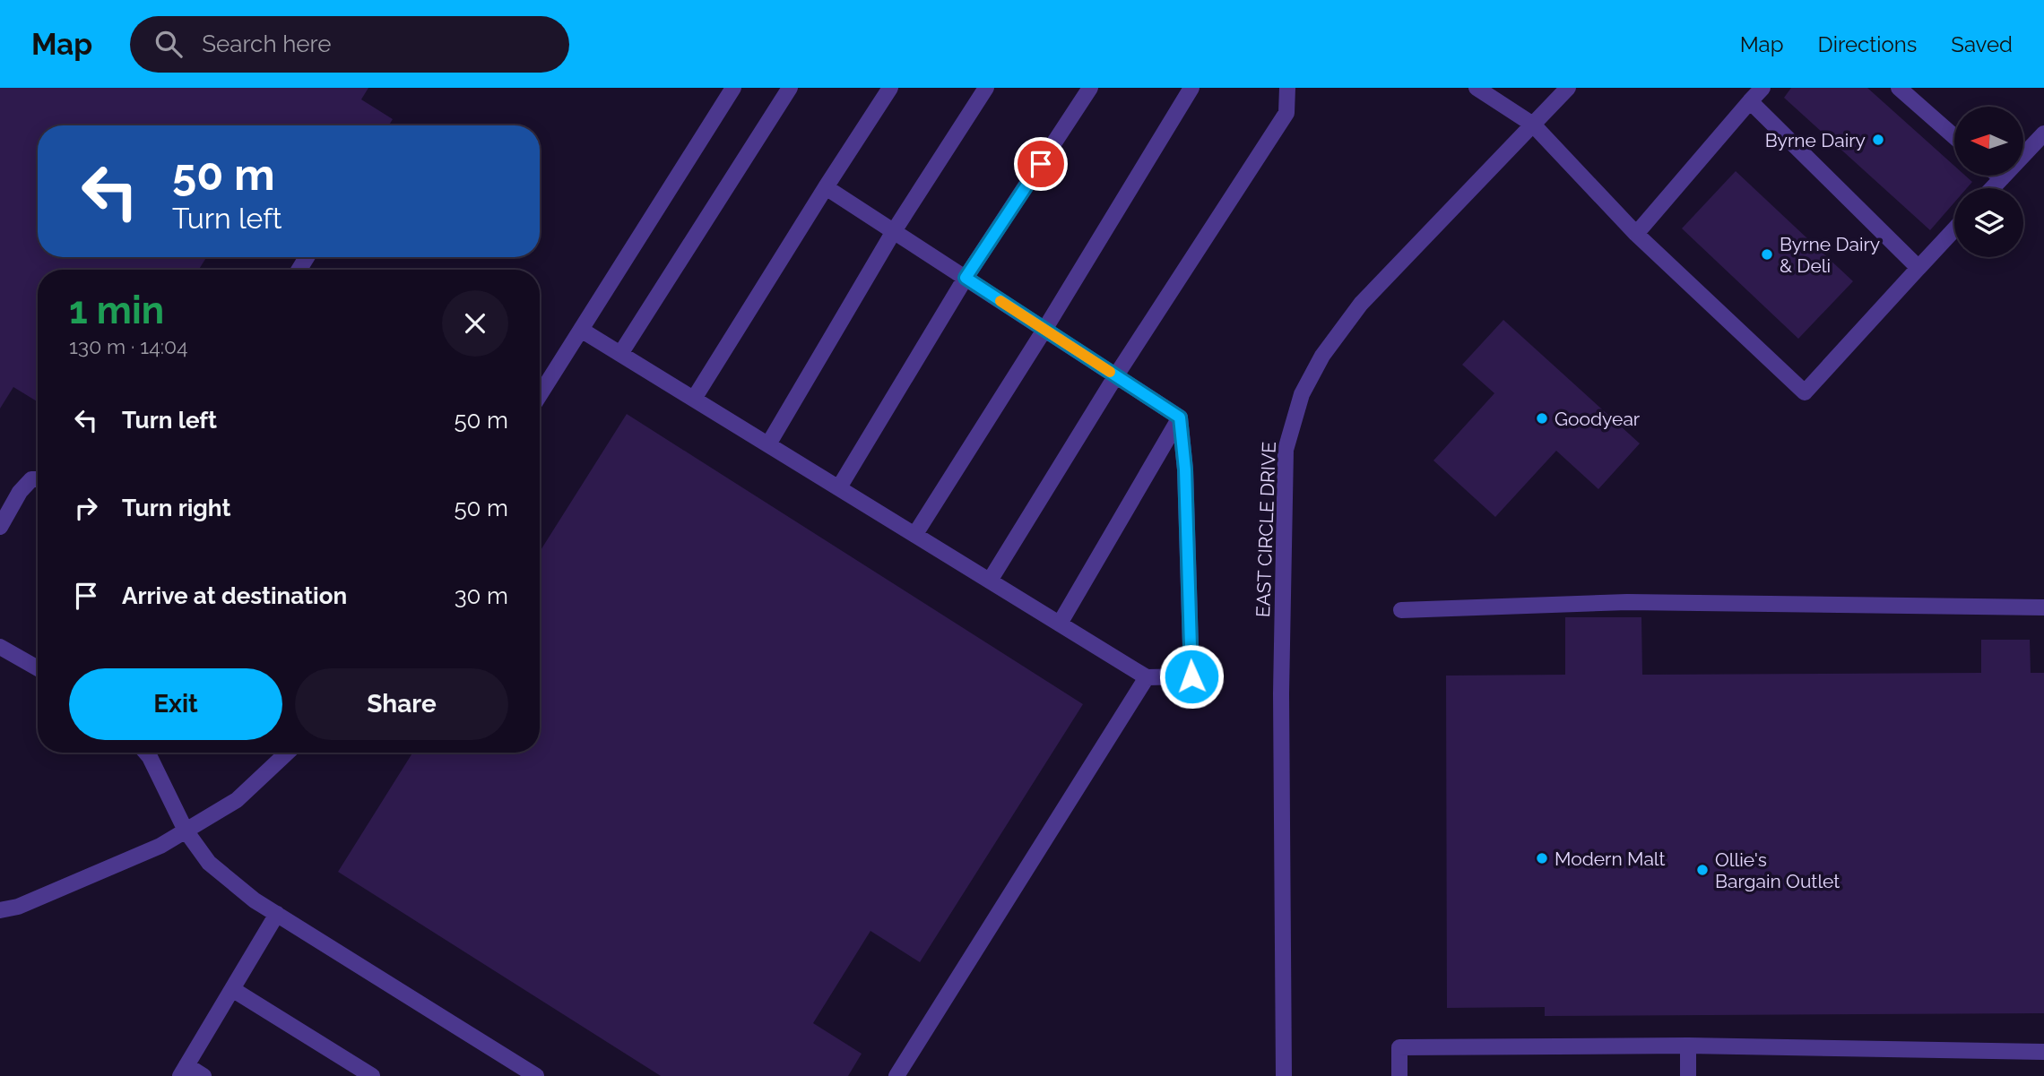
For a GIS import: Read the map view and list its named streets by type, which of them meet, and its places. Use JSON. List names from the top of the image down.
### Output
{
  "streets": {
    "street": ["EAST CIRCLE DRIVE"]
  },
  "places": [
    "Byrne Dairy",
    "Byrne Dairy & Deli",
    "Goodyear",
    "Modern Malt",
    "Ollie's Bargain Outlet"
  ],
  "north": "left",
  "page": {
    "header": "Map",
    "search": "Search here",
    "nav": ["Map", "Directions", "Saved"],
    "turn": ["50 m", "Turn left"],
    "heading": ["1 min", "130 m · 14:04"],
    "list": [
      {
        "name": "Turn left",
        "value": "50 m"
      },
      {
        "name": "Turn right",
        "value": "50 m"
      },
      {
        "name": "Arrive at destination",
        "value": "30 m"
      }
    ],
    "buttons": ["Exit", "Share"]
  }
}
